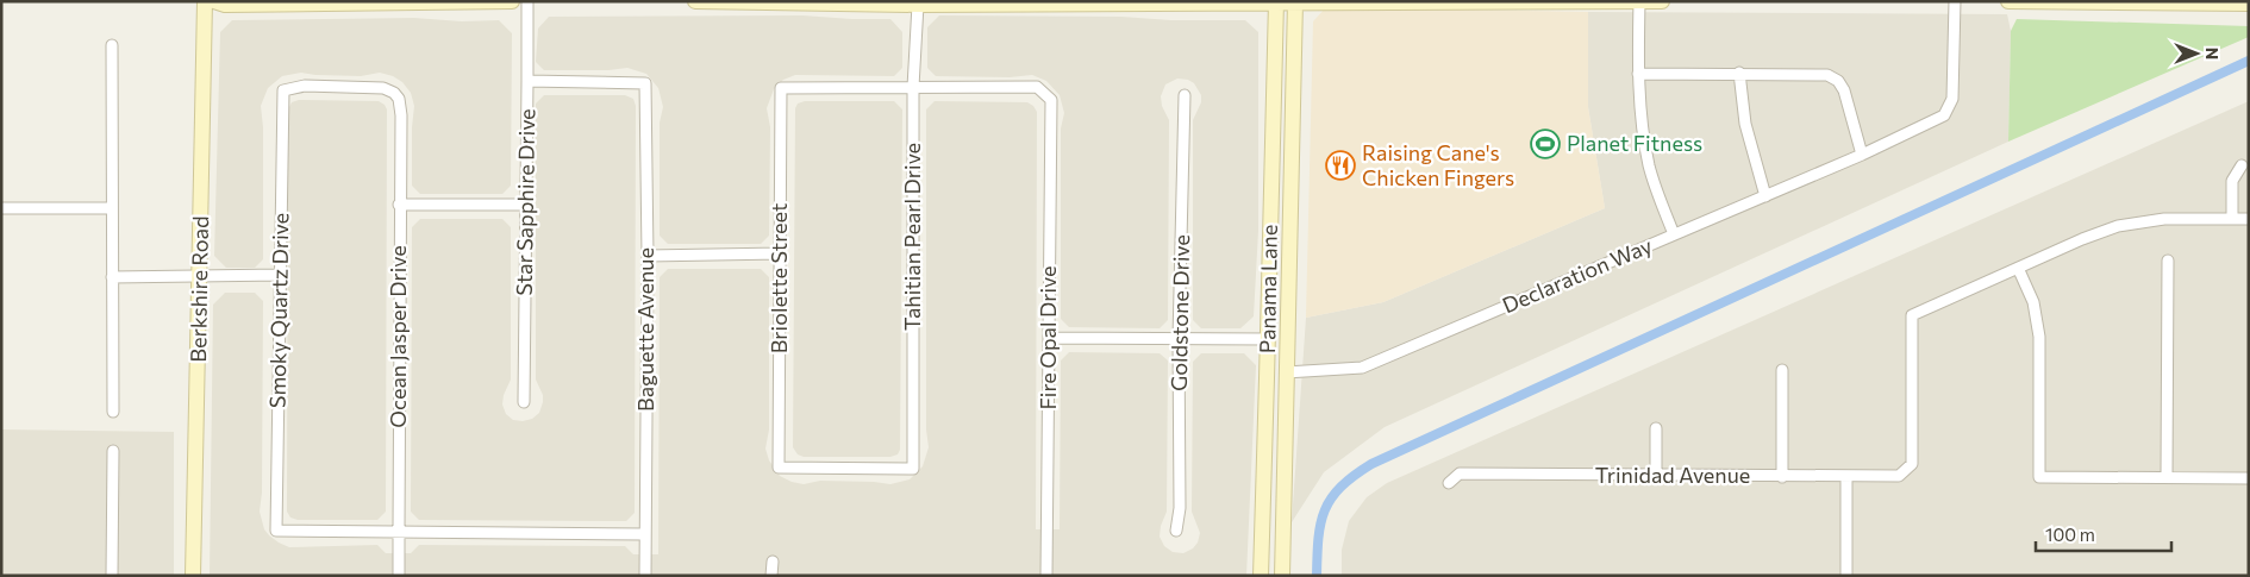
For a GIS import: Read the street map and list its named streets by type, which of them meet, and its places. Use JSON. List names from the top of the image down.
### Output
{
  "streets": {
    "main road": ["Berkshire Road", "Panama Lane"],
    "street": [
      "Star Sapphire Drive",
      "Tahitian Pearl Drive",
      "Declaration Way",
      "Briolette Street",
      "Smoky Quartz Drive",
      "Goldstone Drive",
      "Baguette Avenue",
      "Ocean Jasper Drive",
      "Fire Opal Drive",
      "Trinidad Avenue"
    ]
  },
  "crossings": [
    ["Star Sapphire Drive", "Baguette Avenue"],
    ["Tahitian Pearl Drive", "Briolette Street"],
    ["Tahitian Pearl Drive", "Fire Opal Drive"],
    ["Declaration Way", "Panama Lane"],
    ["Briolette Street", "Fire Opal Drive"],
    ["Smoky Quartz Drive", "Ocean Jasper Drive"]
  ],
  "places": {
    "sports": ["Planet Fitness"],
    "restaurant": ["Raising Cane's Chicken Fingers"]
  },
  "scale_bar": "100 m",
  "north": "right"
}
